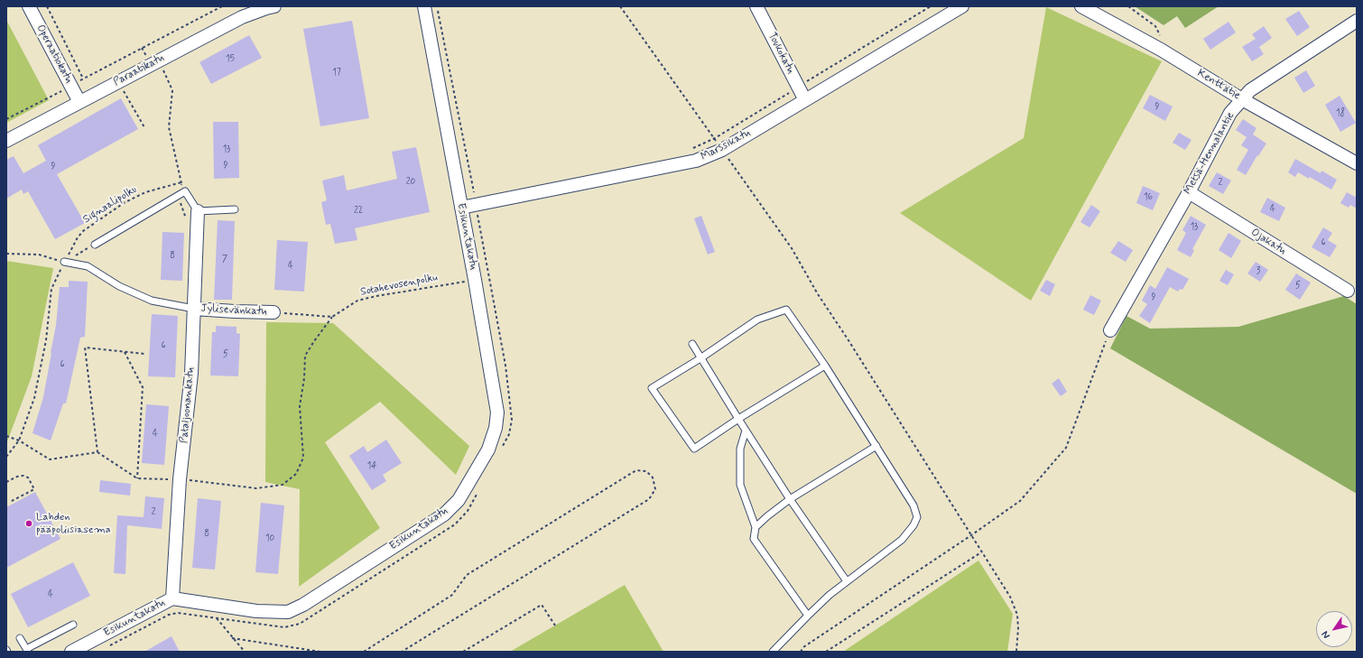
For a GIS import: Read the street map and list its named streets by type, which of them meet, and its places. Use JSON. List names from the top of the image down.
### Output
{
  "streets": {
    "street": [
      "Toukokatu",
      "Operaatiokatu",
      "Paraatikatu",
      "Kenttätie",
      "Marssikatu",
      "Metsä-Hennalantie",
      "Esikuntakatu",
      "Ojakatu",
      "Jylisevänkatu",
      "Pataljoonankatu"
    ],
    "path": ["Signaalipolku", "Sotahevosenpolku"]
  },
  "crossings": [
    ["Toukokatu", "Marssikatu"],
    ["Operaatiokatu", "Paraatikatu"],
    ["Kenttätie", "Metsä-Hennalantie"],
    ["Marssikatu", "Esikuntakatu"],
    ["Metsä-Hennalantie", "Ojakatu"],
    ["Esikuntakatu", "Sotahevosenpolku"],
    ["Esikuntakatu", "Pataljoonankatu"],
    ["Sotahevosenpolku", "Pataljoonankatu"],
    ["Jylisevänkatu", "Pataljoonankatu"]
  ],
  "places": ["Lahden pääpoliisiasema"],
  "house_numbers": [
    "15",
    "17",
    "9",
    "18",
    "13",
    "9",
    "9",
    "20",
    "2",
    "16",
    "4",
    "22",
    "13",
    "6",
    "8",
    "7",
    "4",
    "3",
    "5",
    "9",
    "6",
    "5",
    "6",
    "4",
    "14",
    "2",
    "8",
    "10",
    "4"
  ],
  "north": "bottom left"
}
